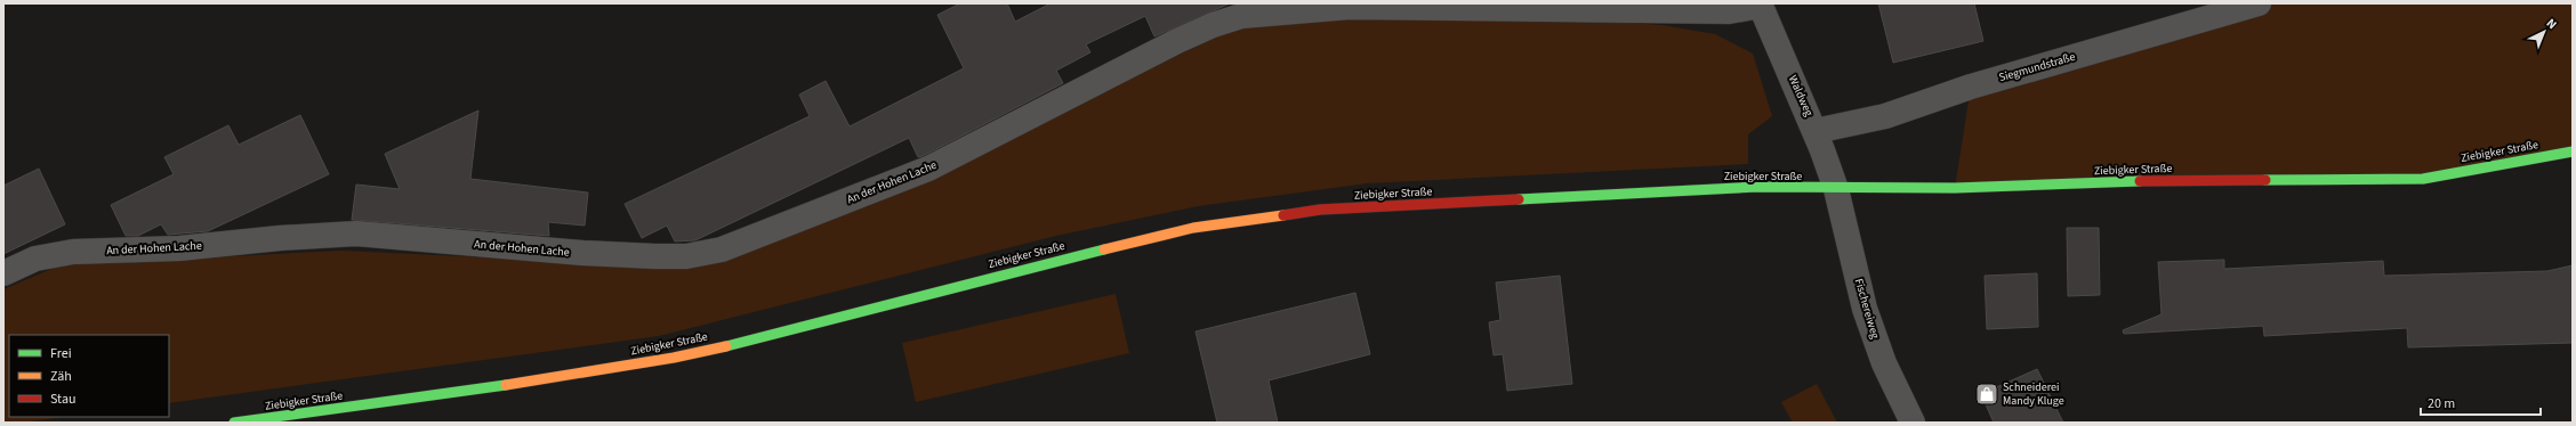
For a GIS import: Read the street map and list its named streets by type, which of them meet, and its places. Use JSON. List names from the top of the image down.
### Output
{
  "streets": {
    "main road": ["Ziebigker Straße"],
    "street": [
      "Siegmundstraße",
      "Waldweg",
      "An der Hohen Lache",
      "Fischereiweg"
    ]
  },
  "crossings": [
    ["Siegmundstraße", "Waldweg"],
    ["Waldweg", "Ziebigker Straße"],
    ["Waldweg", "An der Hohen Lache"],
    ["Waldweg", "Fischereiweg"],
    ["Ziebigker Straße", "Fischereiweg"]
  ],
  "places": {
    "shop": ["Schneiderei Mandy Kluge"]
  },
  "legend": ["Frei", "Zäh", "Stau"],
  "scale_bar": "20 m",
  "north": "top right"
}
